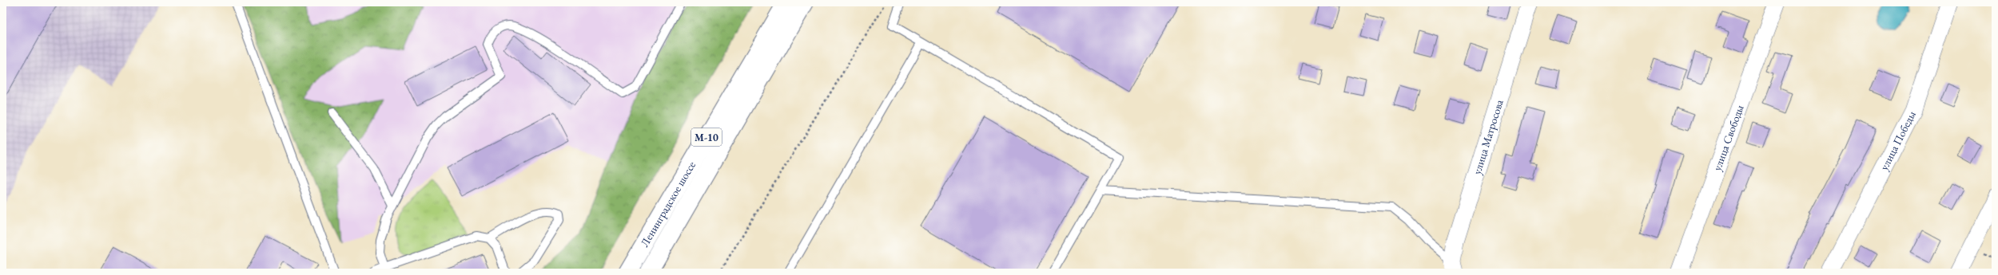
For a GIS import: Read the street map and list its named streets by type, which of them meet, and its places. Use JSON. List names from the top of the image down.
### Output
{
  "streets": {
    "highway": ["М-10", "Ленинградское шоссе"],
    "street": ["улица Матросова", "улица Свободы", "улица Победы"]
  }
}
